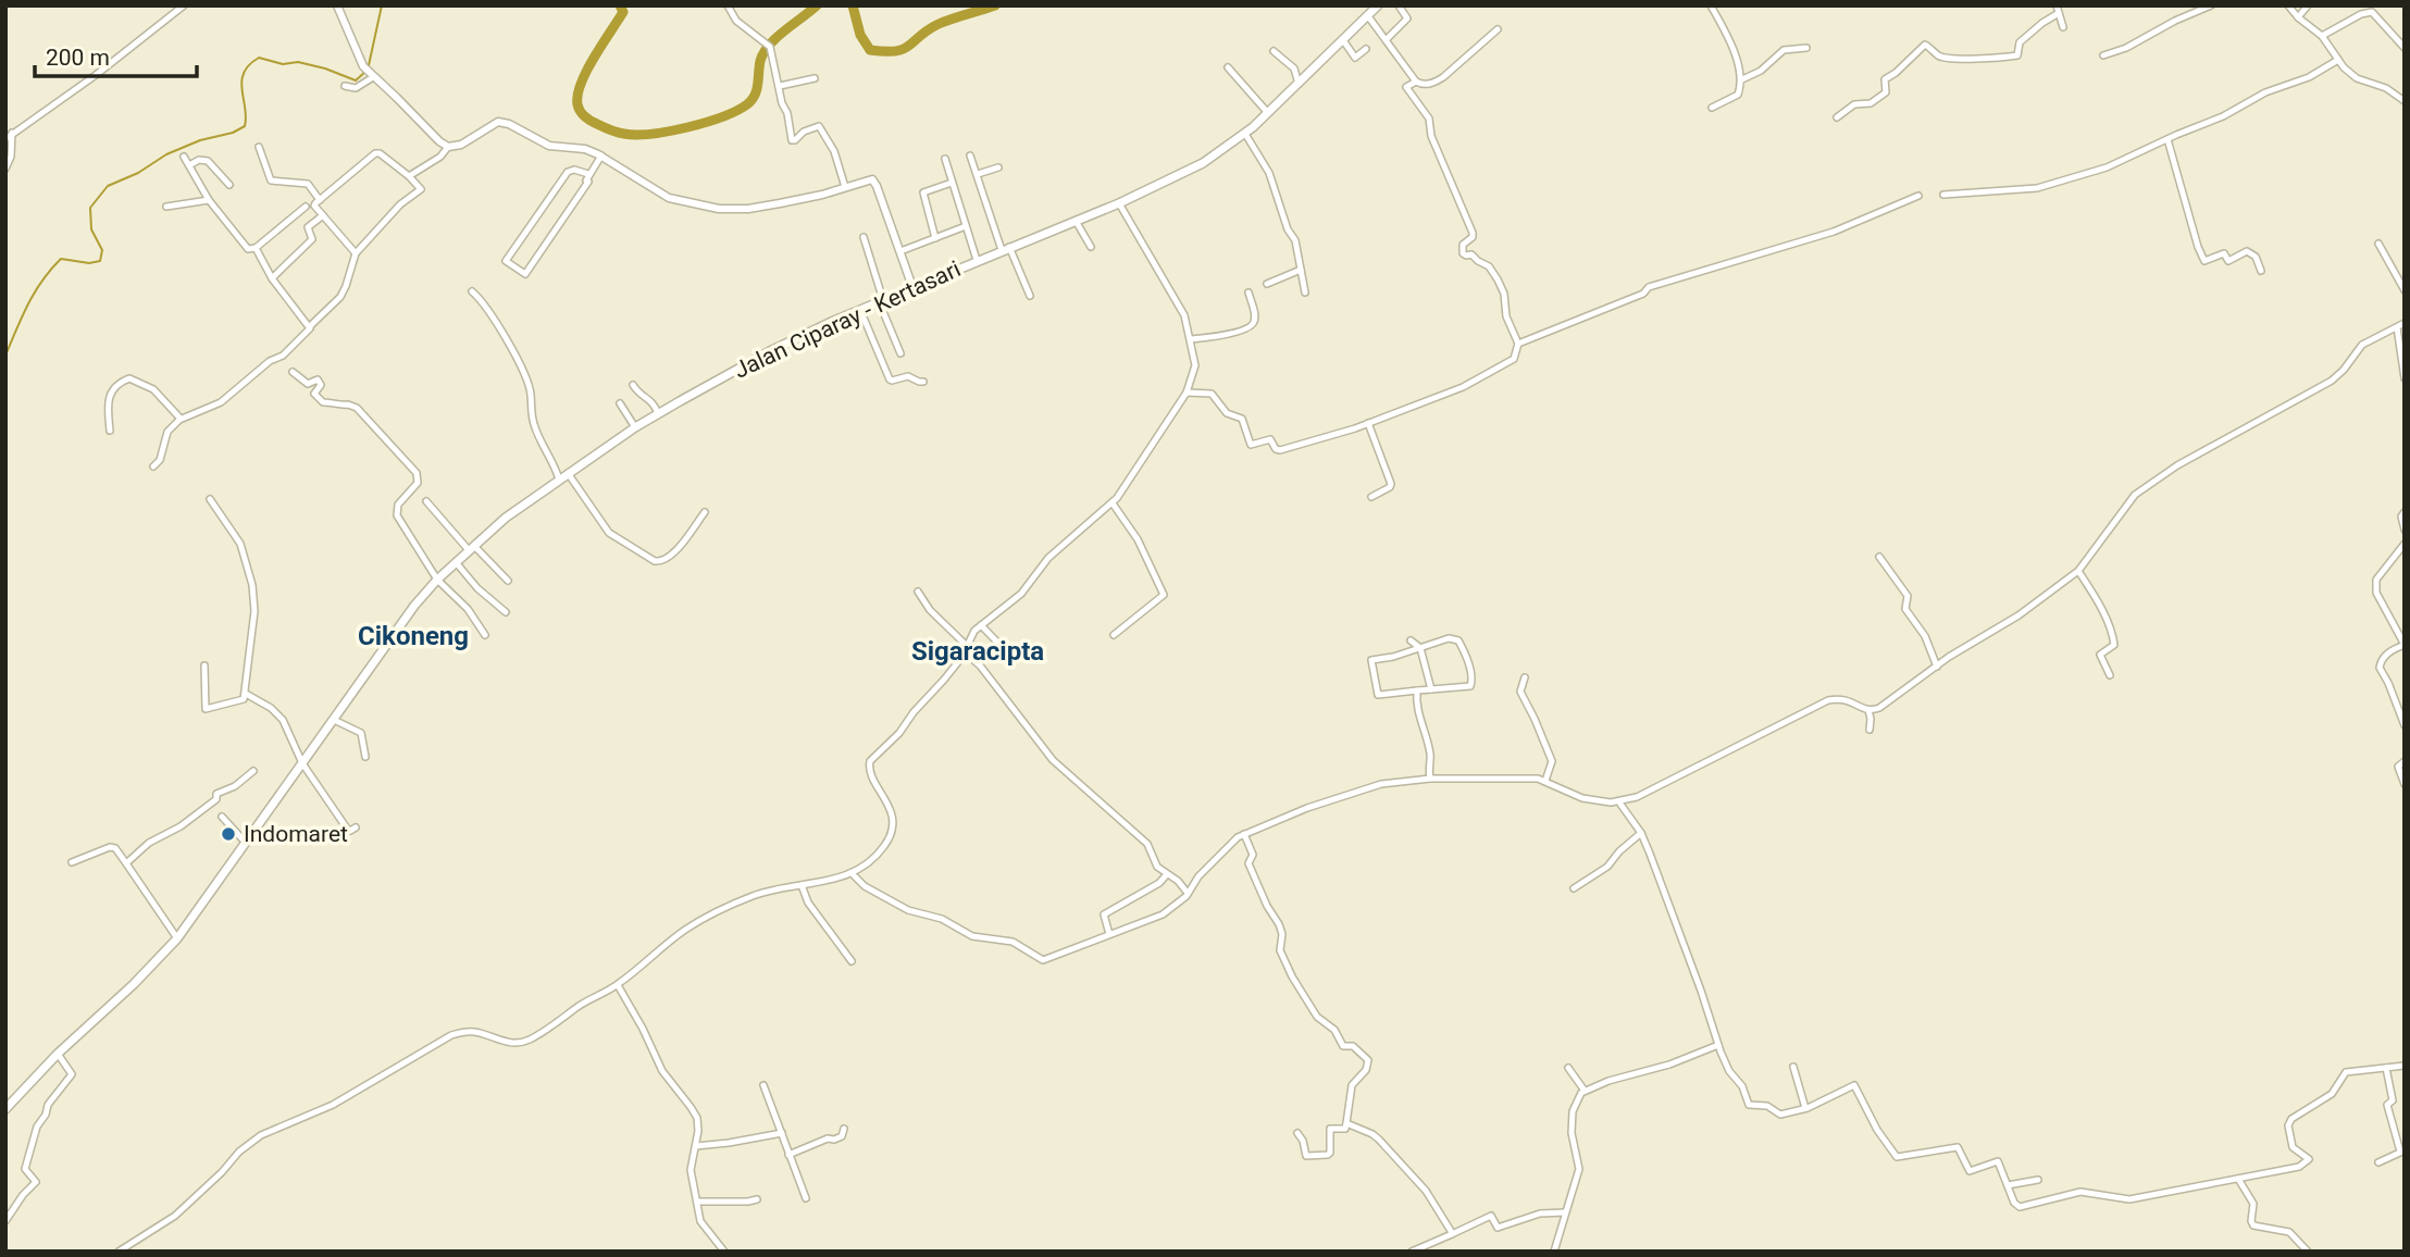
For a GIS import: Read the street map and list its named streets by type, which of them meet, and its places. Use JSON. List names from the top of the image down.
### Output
{
  "streets": {
    "main road": ["Jalan Ciparay - Kertasari"]
  },
  "districts": ["Cikoneng", "Sigaracipta"],
  "places": ["Indomaret"],
  "scale_bar": "200 m"
}
